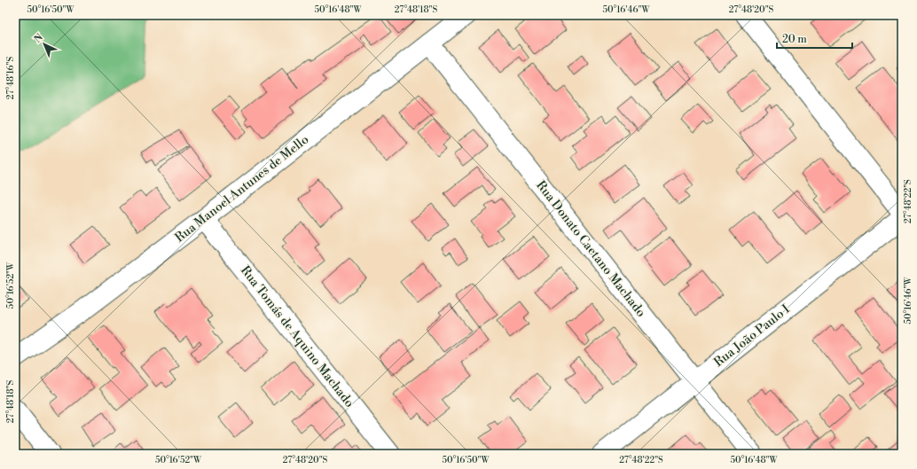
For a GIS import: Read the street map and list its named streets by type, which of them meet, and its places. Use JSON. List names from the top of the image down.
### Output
{
  "streets": {
    "street": [
      "Rua Manoel Antunes de Mello",
      "Rua Donato Caetano Machado",
      "Rua João Paulo I",
      "Rua Tomás de Aquino Machado"
    ]
  },
  "crossings": [
    ["Rua Manoel Antunes de Mello", "Rua Donato Caetano Machado"],
    ["Rua Manoel Antunes de Mello", "Rua Tomás de Aquino Machado"],
    ["Rua Donato Caetano Machado", "Rua João Paulo I"]
  ],
  "scale_bar": "20 m",
  "north": "top left",
  "coordinates": [
    "50°16'50\"W",
    "50°16'48\"W",
    "27°48'18\"S",
    "50°16'46\"W",
    "27°48'20\"S",
    "27°48'16\"S",
    "27°48'22\"S",
    "50°16'52\"W"
  ]
}
